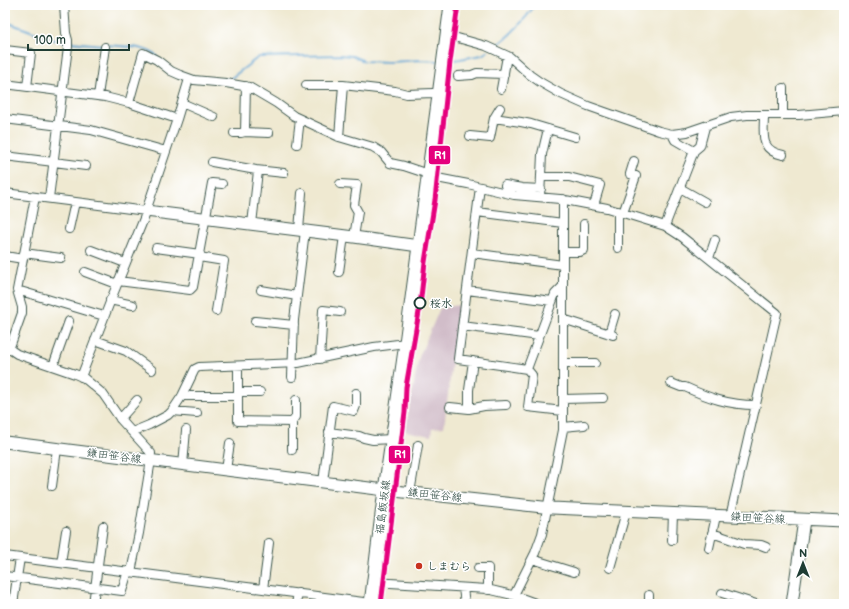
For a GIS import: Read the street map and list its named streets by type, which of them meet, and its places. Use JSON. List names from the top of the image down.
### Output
{
  "streets": {
    "main road": ["福島飯坂線"],
    "street": ["鎌田笹谷線"]
  },
  "crossings": [
    ["鎌田笹谷線", "福島飯坂線"]
  ],
  "places": ["桜水", "しまむら"],
  "lines": ["transit line R1"],
  "scale_bar": "100 m",
  "north": "top"
}
